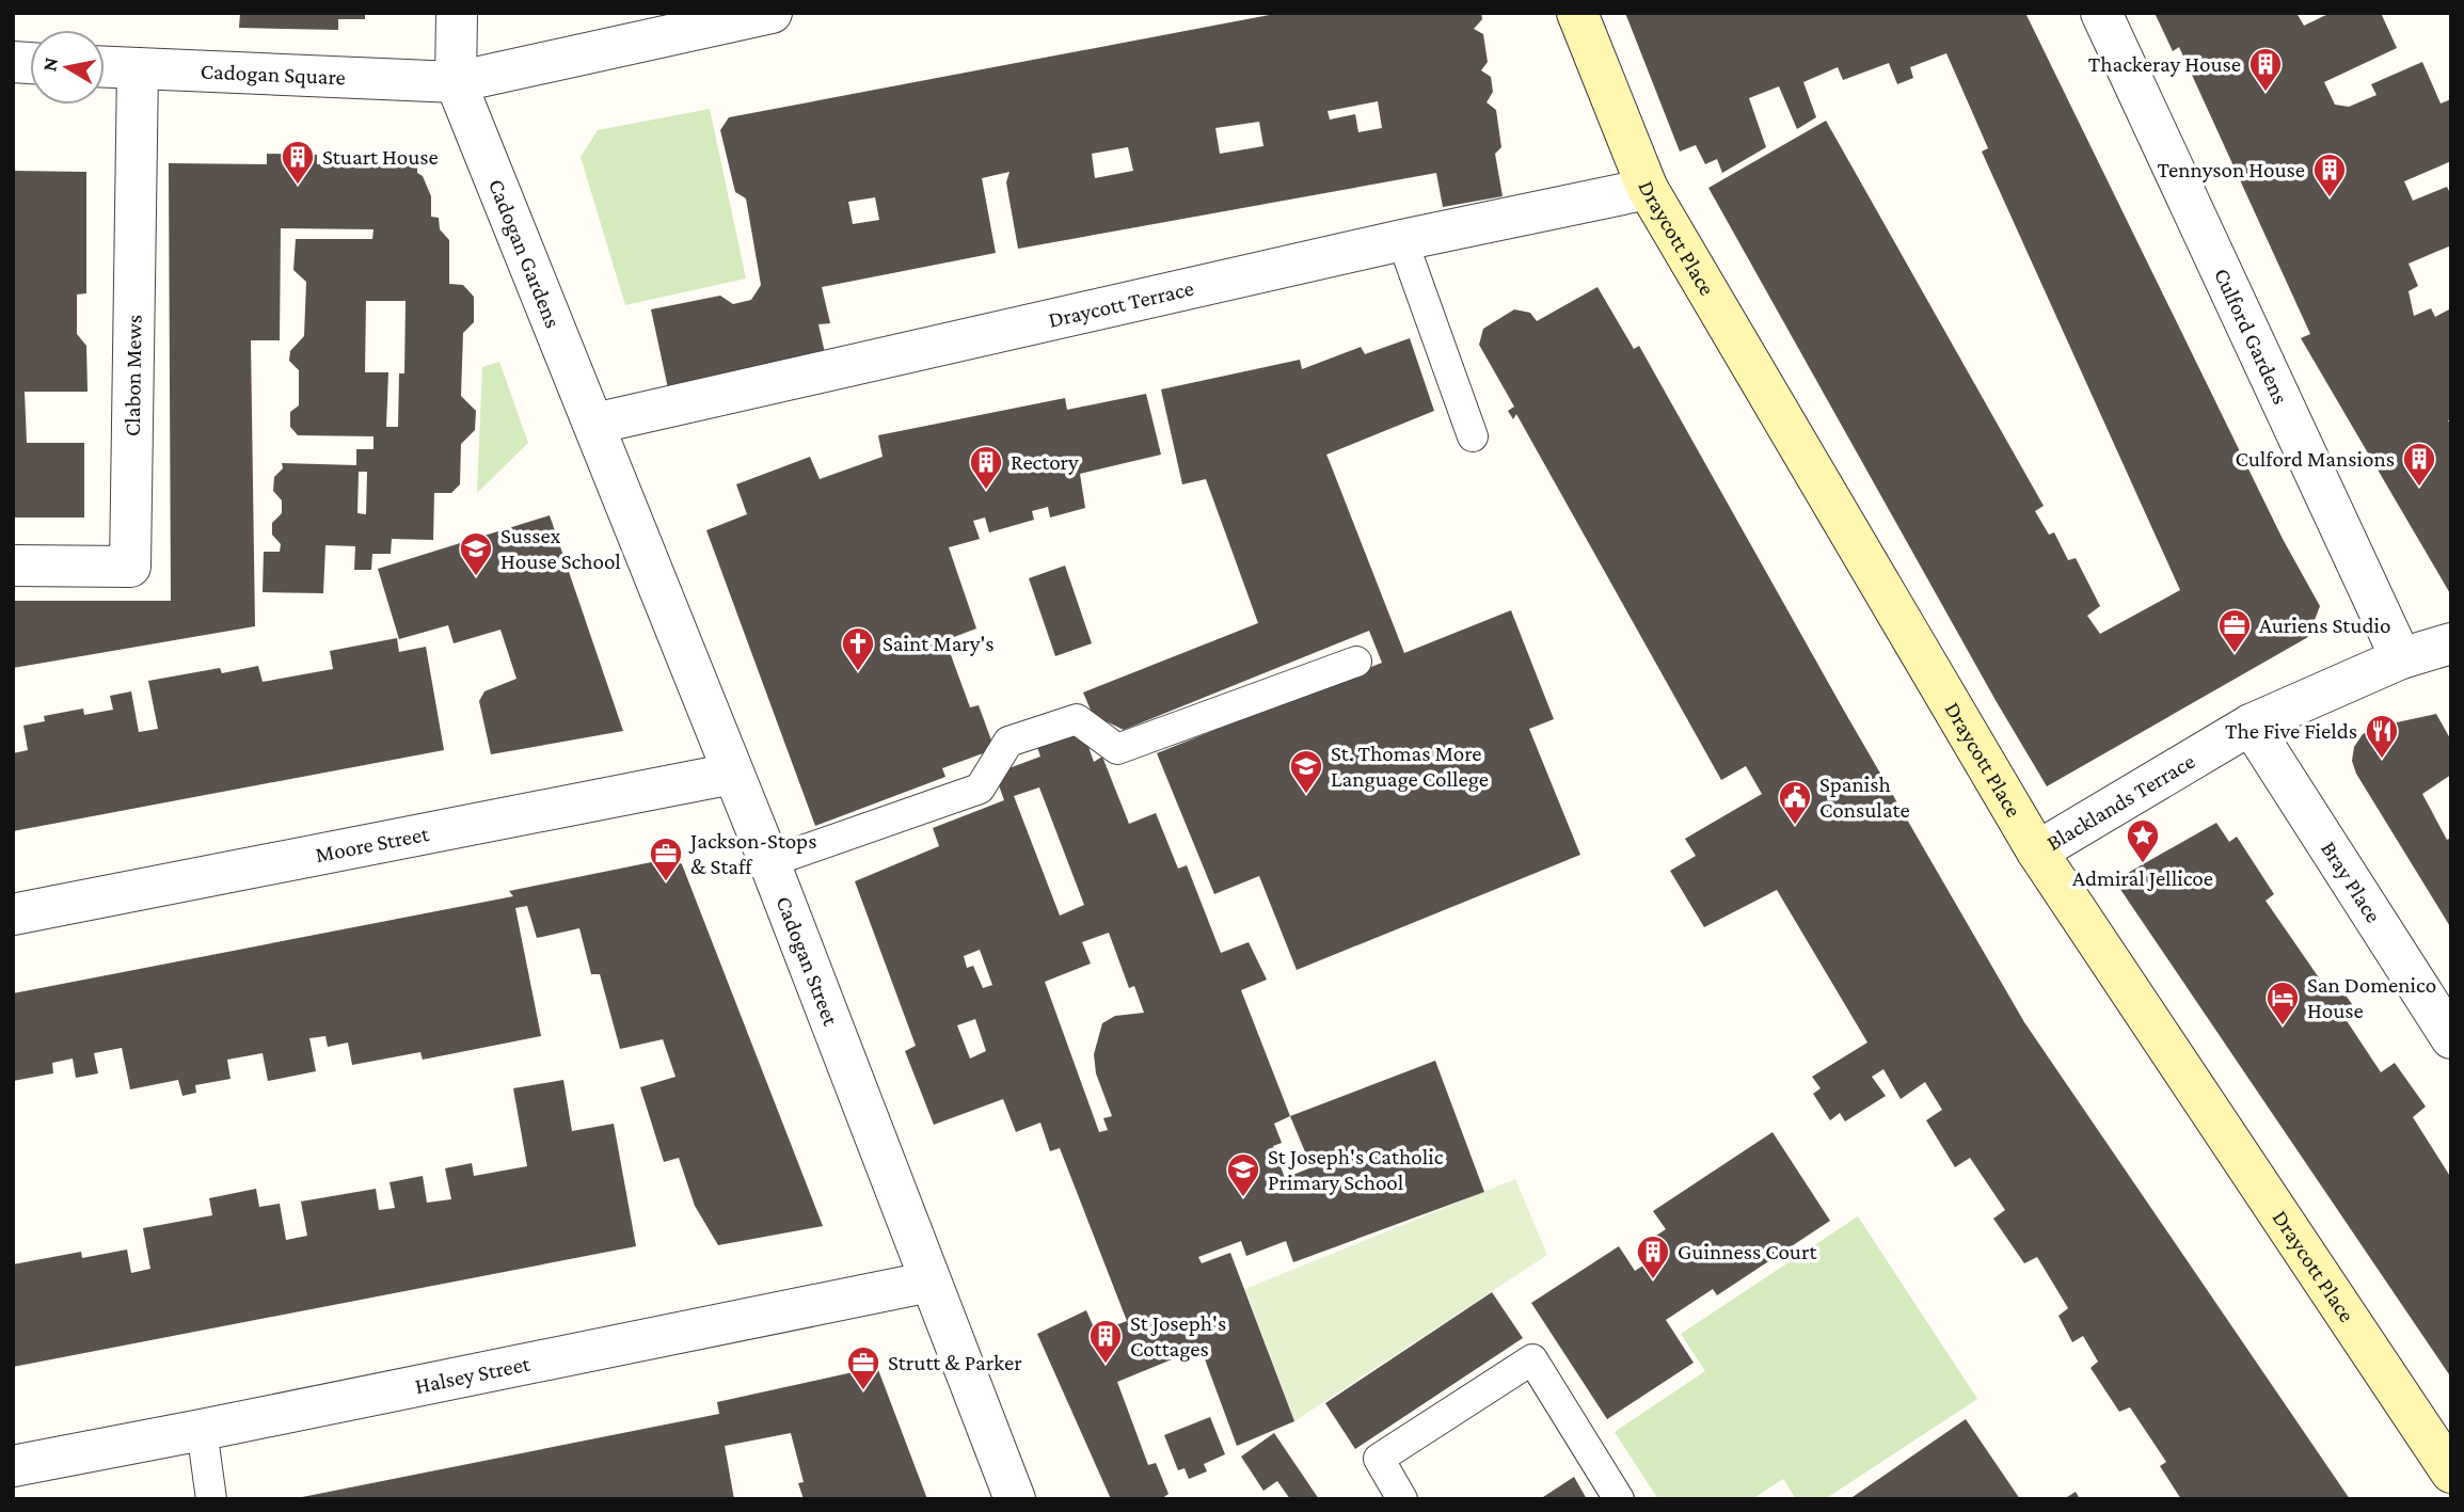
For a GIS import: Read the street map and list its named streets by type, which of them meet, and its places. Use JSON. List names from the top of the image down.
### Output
{
  "streets": {
    "street": [
      "Cadogan Square",
      "Draycott Place",
      "Cadogan Gardens",
      "Draycott Terrace",
      "Culford Gardens",
      "Clabon Mews",
      "Blacklands Terrace",
      "Moore Street",
      "Bray Place",
      "Cadogan Street",
      "Halsey Street"
    ]
  },
  "crossings": [
    ["Cadogan Square", "Cadogan Gardens"],
    ["Cadogan Square", "Clabon Mews"],
    ["Draycott Place", "Draycott Terrace"],
    ["Draycott Place", "Blacklands Terrace"],
    ["Cadogan Gardens", "Draycott Terrace"],
    ["Cadogan Gardens", "Cadogan Street"],
    ["Draycott Terrace", "Cadogan Street"],
    ["Culford Gardens", "Blacklands Terrace"],
    ["Blacklands Terrace", "Bray Place"],
    ["Moore Street", "Cadogan Street"],
    ["Cadogan Street", "Halsey Street"]
  ],
  "places": {
    "building": [
      "Thackeray House",
      "Stuart House",
      "Tennyson House",
      "Culford Mansions",
      "Rectory",
      "Guinness Court",
      "St Joseph's Cottages"
    ],
    "school or university": ["Sussex House School", "St. Thomas More Language College", "St Joseph's Catholic Primary School"],
    "office": ["Auriens Studio", "Jackson-Stops & Staff", "Strutt & Parker"],
    "church": ["Saint Mary's"],
    "restaurant": ["The Five Fields"],
    "public building": ["Spanish Consulate"],
    "place": ["Admiral Jellicoe"],
    "hotel": ["San Domenico House"]
  },
  "north": "left"
}
